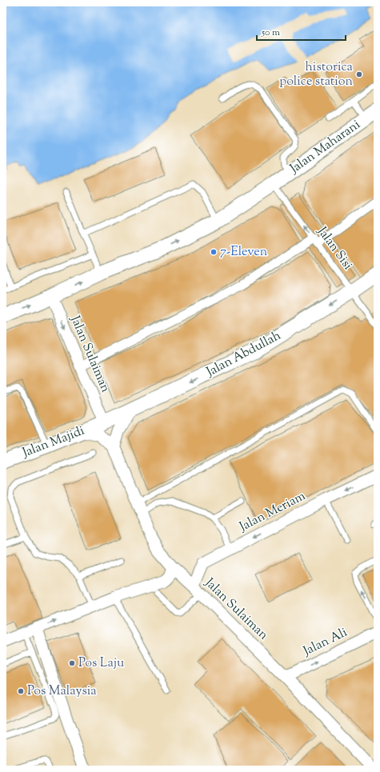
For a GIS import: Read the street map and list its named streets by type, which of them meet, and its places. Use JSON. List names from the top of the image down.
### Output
{
  "streets": {
    "street": [
      "Jalan Maharani",
      "Jalan Sulaiman",
      "Jalan Abdullah",
      "Jalan Majidi",
      "Jalan Meriam",
      "Jalan Ali"
    ],
    "lane": ["Jalan Sisi"]
  },
  "crossings": [
    ["Jalan Maharani", "Jalan Sisi"],
    ["Jalan Maharani", "Jalan Sulaiman"],
    ["Jalan Sisi", "Jalan Abdullah"],
    ["Jalan Sulaiman", "Jalan Abdullah"],
    ["Jalan Sulaiman", "Jalan Majidi"],
    ["Jalan Sulaiman", "Jalan Meriam"],
    ["Jalan Sulaiman", "Jalan Ali"],
    ["Jalan Abdullah", "Jalan Majidi"]
  ],
  "one_way": ["Jalan Sisi", "Jalan Meriam", "Jalan Ali"],
  "places": [
    "historica police station",
    "7-Eleven",
    "Pos Laju",
    "Pos Malaysia"
  ],
  "scale_bar": "50 m"
}
